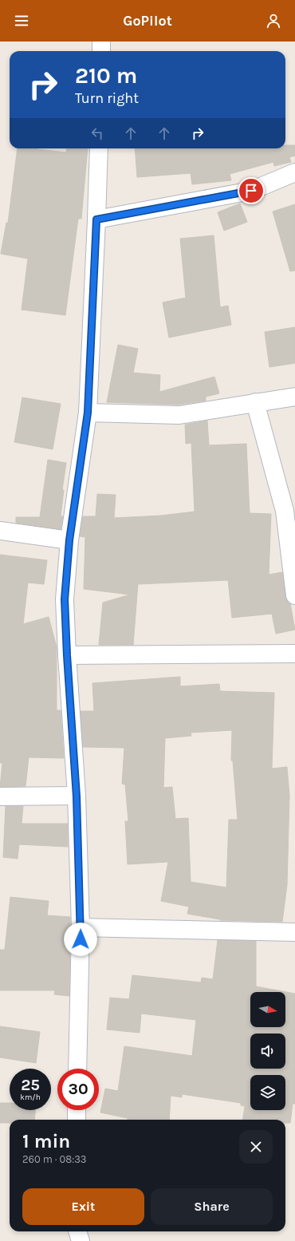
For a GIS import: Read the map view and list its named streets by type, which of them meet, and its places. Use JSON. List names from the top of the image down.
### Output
{
  "north": "right",
  "page": {
    "header": "GoPilot",
    "turn": ["210 m", "Turn right"],
    "speed": "25 km/h",
    "limit": "30",
    "heading": ["1 min", "260 m · 08:33"],
    "buttons": ["Exit", "Share"]
  }
}
